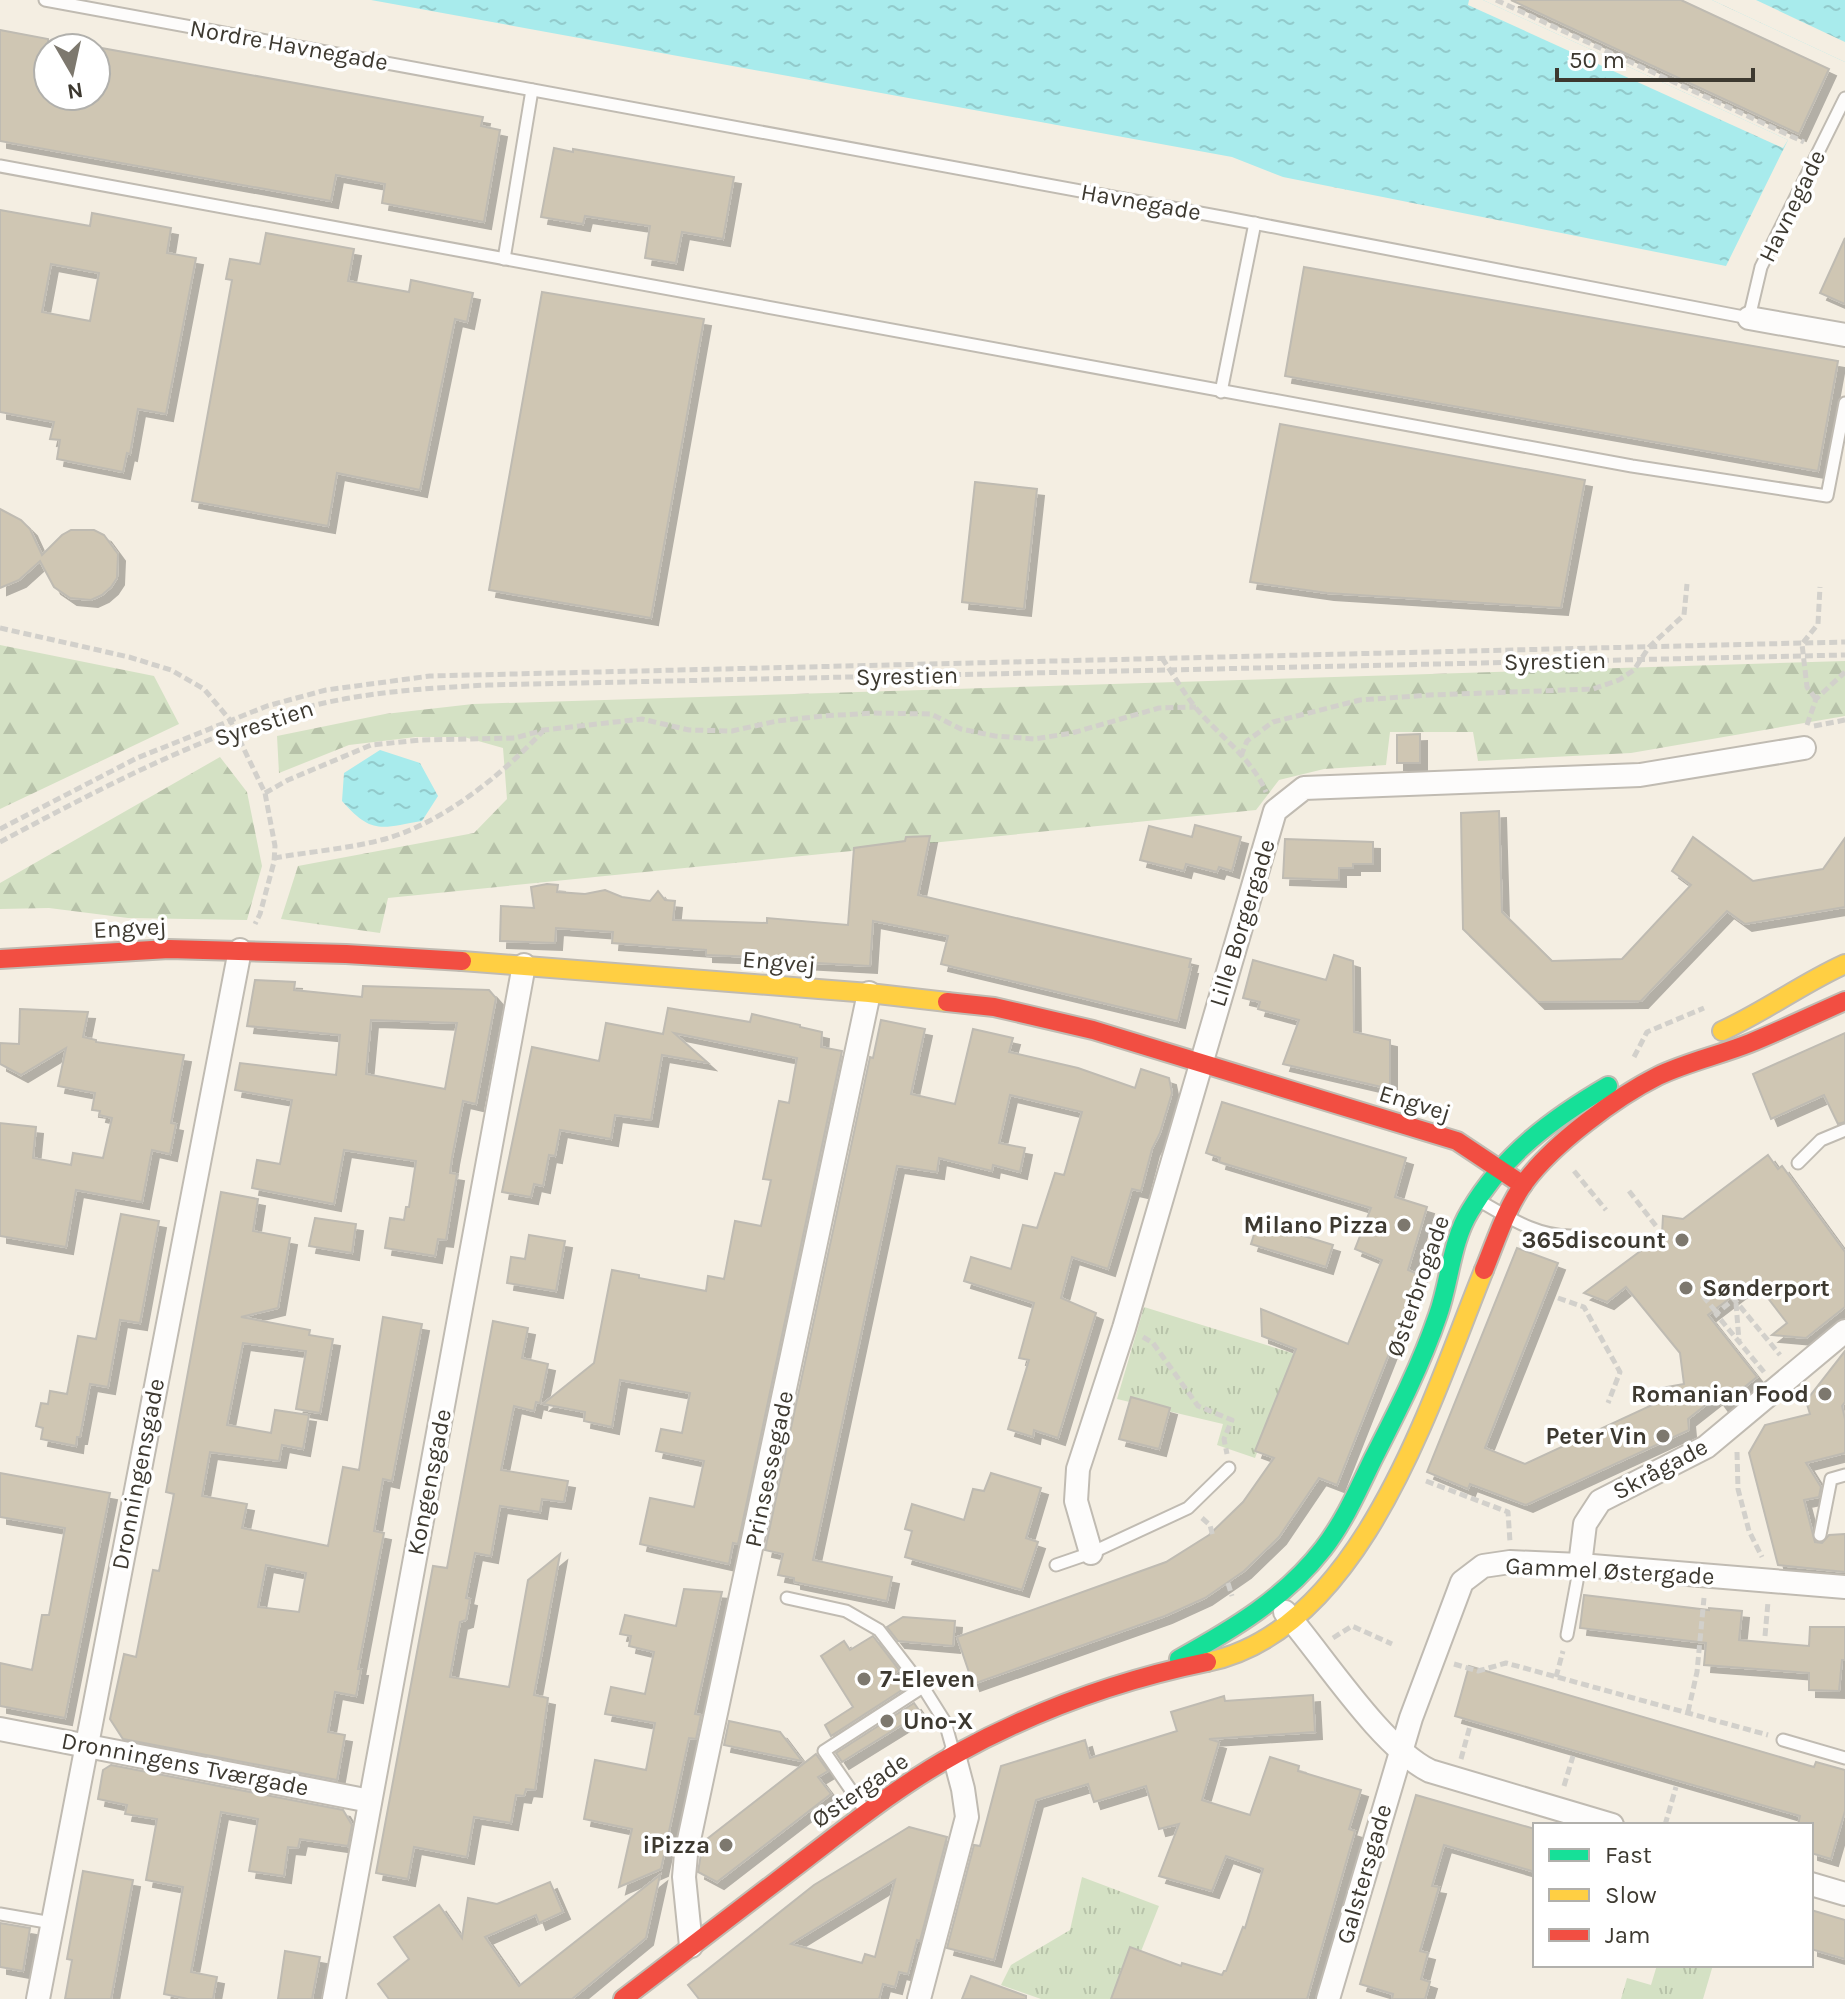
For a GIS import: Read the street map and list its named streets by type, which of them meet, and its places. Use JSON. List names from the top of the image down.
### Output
{
  "streets": {
    "main road": ["Engvej", "Østerbrogade", "Østergade"],
    "street": [
      "Havnegade",
      "Lille Borgergade",
      "Prinsessegade",
      "Skrågade",
      "Dronningensgade",
      "Kongensgade",
      "Gammel Østergade",
      "Dronningens Tværgade",
      "Galstersgade"
    ],
    "lane": ["Nordre Havnegade"],
    "path": ["Syrestien"]
  },
  "crossings": [
    ["Nordre Havnegade", "Havnegade"],
    ["Lille Borgergade", "Engvej"],
    ["Engvej", "Østerbrogade"],
    ["Engvej", "Prinsessegade"],
    ["Engvej", "Dronningensgade"],
    ["Engvej", "Kongensgade"],
    ["Østerbrogade", "Østergade"],
    ["Prinsessegade", "Østergade"],
    ["Skrågade", "Gammel Østergade"],
    ["Dronningensgade", "Dronningens Tværgade"],
    ["Kongensgade", "Dronningens Tværgade"],
    ["Gammel Østergade", "Galstersgade"]
  ],
  "places": [
    "Milano Pizza",
    "365discount",
    "Sønderport",
    "Romanian Food",
    "Peter Vin",
    "7-Eleven",
    "Uno-X",
    "iPizza"
  ],
  "legend": ["Fast", "Slow", "Jam"],
  "scale_bar": "50 m",
  "north": "bottom"
}
